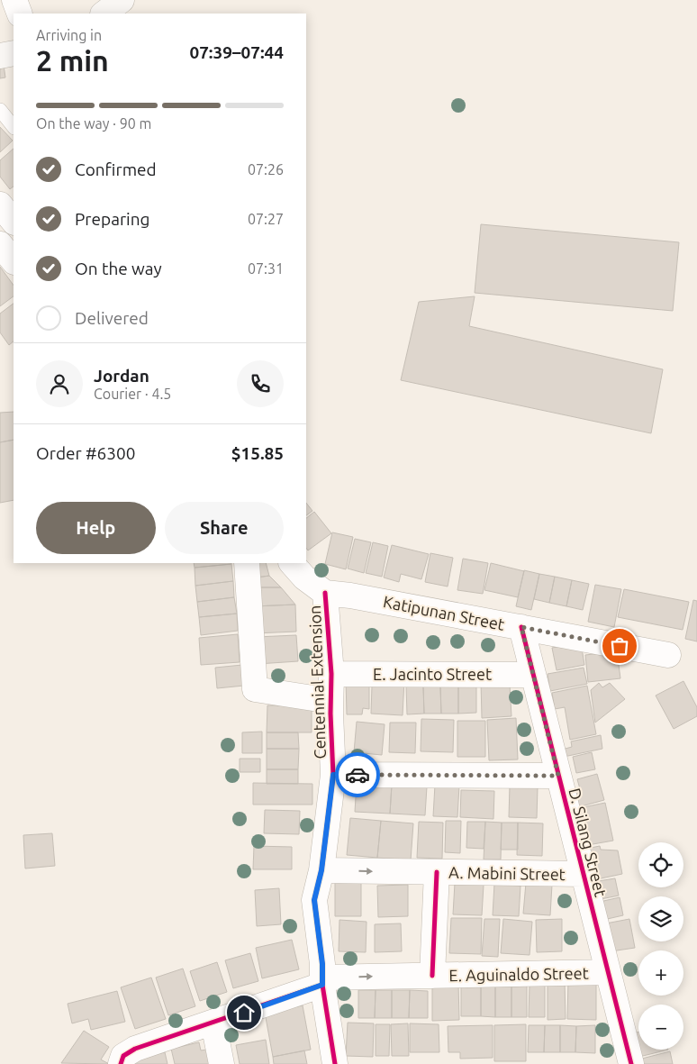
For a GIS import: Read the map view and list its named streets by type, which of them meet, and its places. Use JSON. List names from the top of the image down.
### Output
{
  "streets": {
    "street": [
      "Katipunan Street",
      "E. Jacinto Street",
      "Centennial Extension",
      "D. Silang Street",
      "A. Mabini Street",
      "E. Aguinaldo Street"
    ]
  },
  "crossings": [
    ["Katipunan Street", "Centennial Extension"],
    ["Katipunan Street", "D. Silang Street"],
    ["E. Jacinto Street", "Centennial Extension"],
    ["E. Jacinto Street", "D. Silang Street"],
    ["Centennial Extension", "A. Mabini Street"],
    ["Centennial Extension", "E. Aguinaldo Street"],
    ["D. Silang Street", "A. Mabini Street"],
    ["D. Silang Street", "E. Aguinaldo Street"]
  ],
  "page": {
    "heading": ["2 min", "Arriving in", "07:39–07:44"],
    "panel": [
      "Jordan",
      "Courier · 4.5",
      "Order #6300",
      "$15.85"
    ],
    "bar": "On the way · 90 m",
    "list": [
      ["Confirmed", "07:26"],
      ["Preparing", "07:27"],
      ["On the way", "07:31"],
      "Delivered"
    ],
    "buttons": ["Help", "Share"],
    "map_buttons": ["+", "−"]
  }
}
